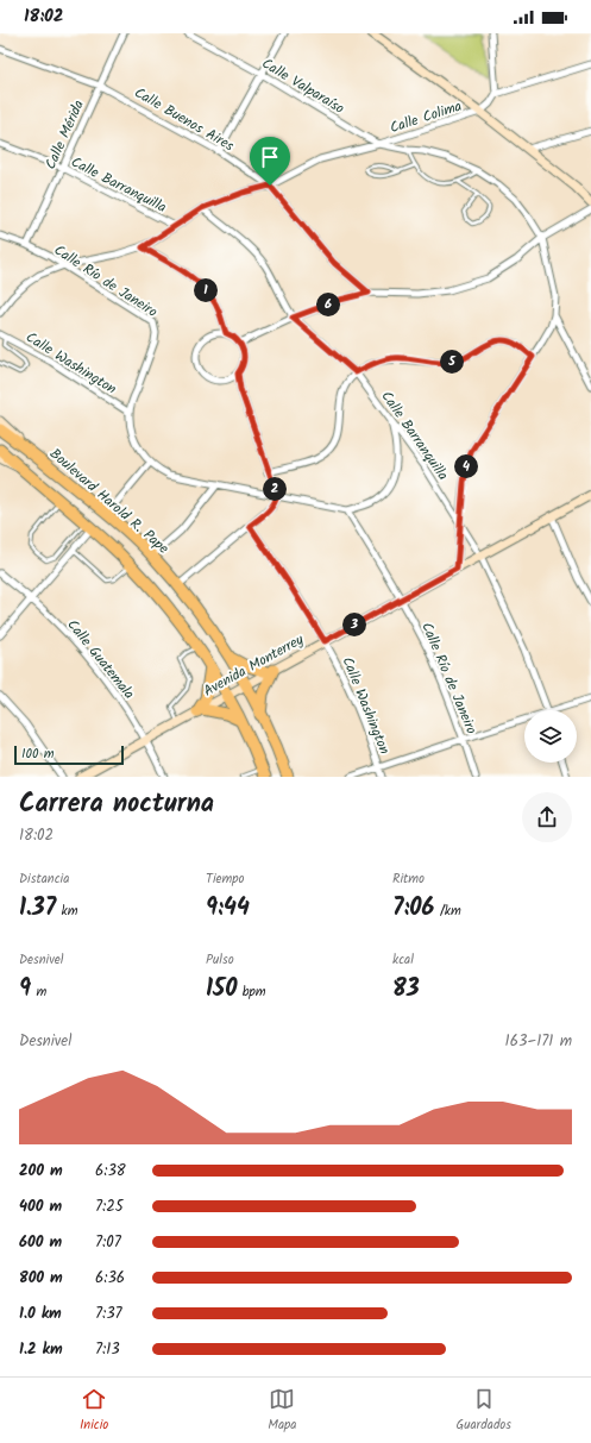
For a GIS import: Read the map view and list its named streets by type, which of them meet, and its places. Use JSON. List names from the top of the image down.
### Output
{
  "streets": {
    "highway": ["Boulevard Harold R. Pape"],
    "street": [
      "Calle Valparaíso",
      "Calle Colima",
      "Calle Buenos Aires",
      "Calle Mérida",
      "Calle Barranquilla",
      "Calle Río de Janeiro",
      "Calle Washington",
      "Calle Guatemala",
      "Avenida Monterrey"
    ]
  },
  "crossings": [
    ["Calle Valparaíso", "Calle Colima"],
    ["Calle Colima", "Calle Buenos Aires"],
    ["Calle Colima", "Calle Barranquilla"],
    ["Calle Colima", "Calle Río de Janeiro"],
    ["Calle Buenos Aires", "Calle Mérida"],
    ["Calle Mérida", "Calle Barranquilla"],
    ["Calle Mérida", "Calle Río de Janeiro"],
    ["Calle Barranquilla", "Avenida Monterrey"],
    ["Calle Río de Janeiro", "Calle Washington"],
    ["Calle Río de Janeiro", "Avenida Monterrey"],
    ["Calle Washington", "Avenida Monterrey"],
    ["Boulevard Harold R. Pape", "Avenida Monterrey"],
    ["Calle Guatemala", "Avenida Monterrey"]
  ],
  "scale_bar": "100 m",
  "page": {
    "status": "18:02",
    "pins": [
      "1",
      "6",
      "5",
      "4",
      "2",
      "3"
    ],
    "scale": "100 m",
    "heading": ["Carrera nocturna", "18:02"],
    "stats": [
      ["Distancia", "1.37 km"],
      ["Tiempo", "9:44"],
      ["Ritmo", "7:06 /km"],
      ["Desnivel", "9 m"],
      ["Pulso", "150 bpm"],
      ["kcal", "83"]
    ],
    "chart": ["Desnivel", "163–171 m"],
    "list": [
      {
        "name": "200 m",
        "note": "6:38"
      },
      {
        "name": "400 m",
        "note": "7:25"
      },
      {
        "name": "600 m",
        "note": "7:07"
      },
      {
        "name": "800 m",
        "note": "6:36"
      },
      {
        "name": "1.0 km",
        "note": "7:37"
      },
      {
        "name": "1.2 km",
        "note": "7:13"
      }
    ],
    "tabs": ["Inicio", "Mapa", "Guardados"]
  }
}
